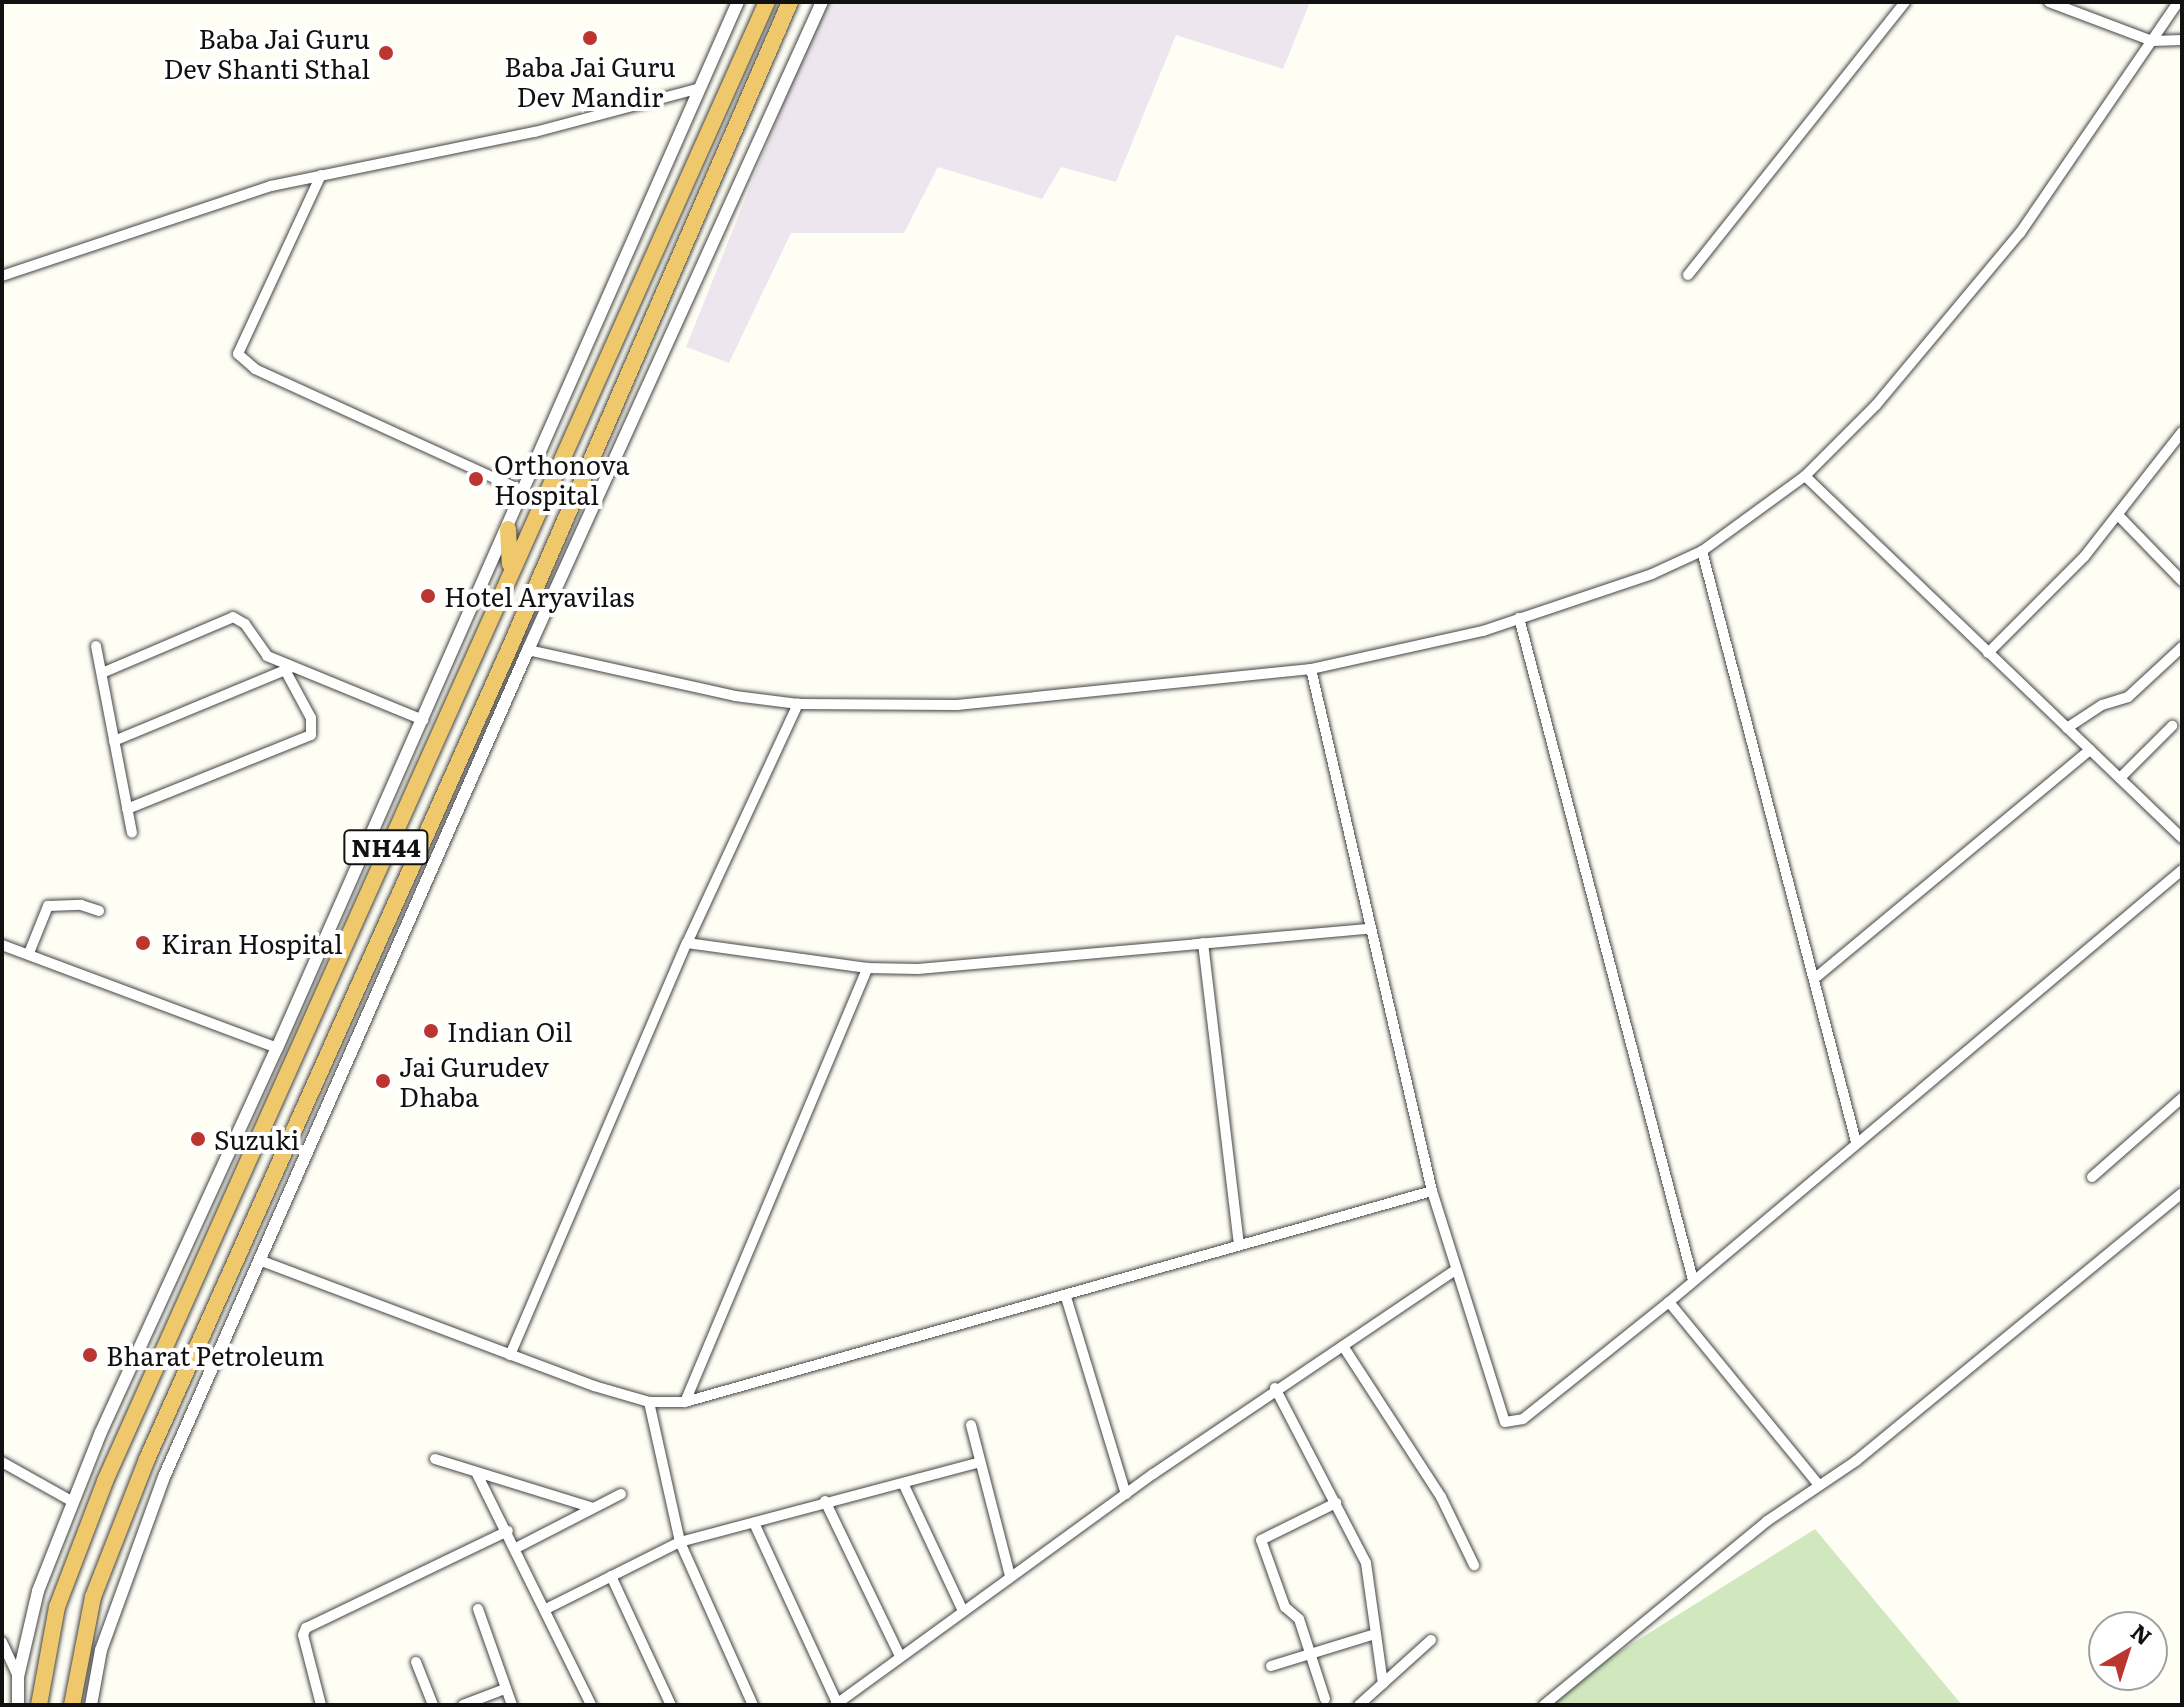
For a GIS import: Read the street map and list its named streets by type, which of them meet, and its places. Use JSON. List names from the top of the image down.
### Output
{
  "streets": {
    "highway": ["NH44"]
  },
  "places": [
    "Baba Jai Guru Dev Mandir",
    "Baba Jai Guru Dev Shanti Sthal",
    "Orthonova Hospital",
    "Hotel Aryavilas",
    "Kiran Hospital",
    "Indian Oil",
    "Jai Gurudev Dhaba",
    "Suzuki",
    "Bharat Petroleum"
  ],
  "north": "top right"
}
